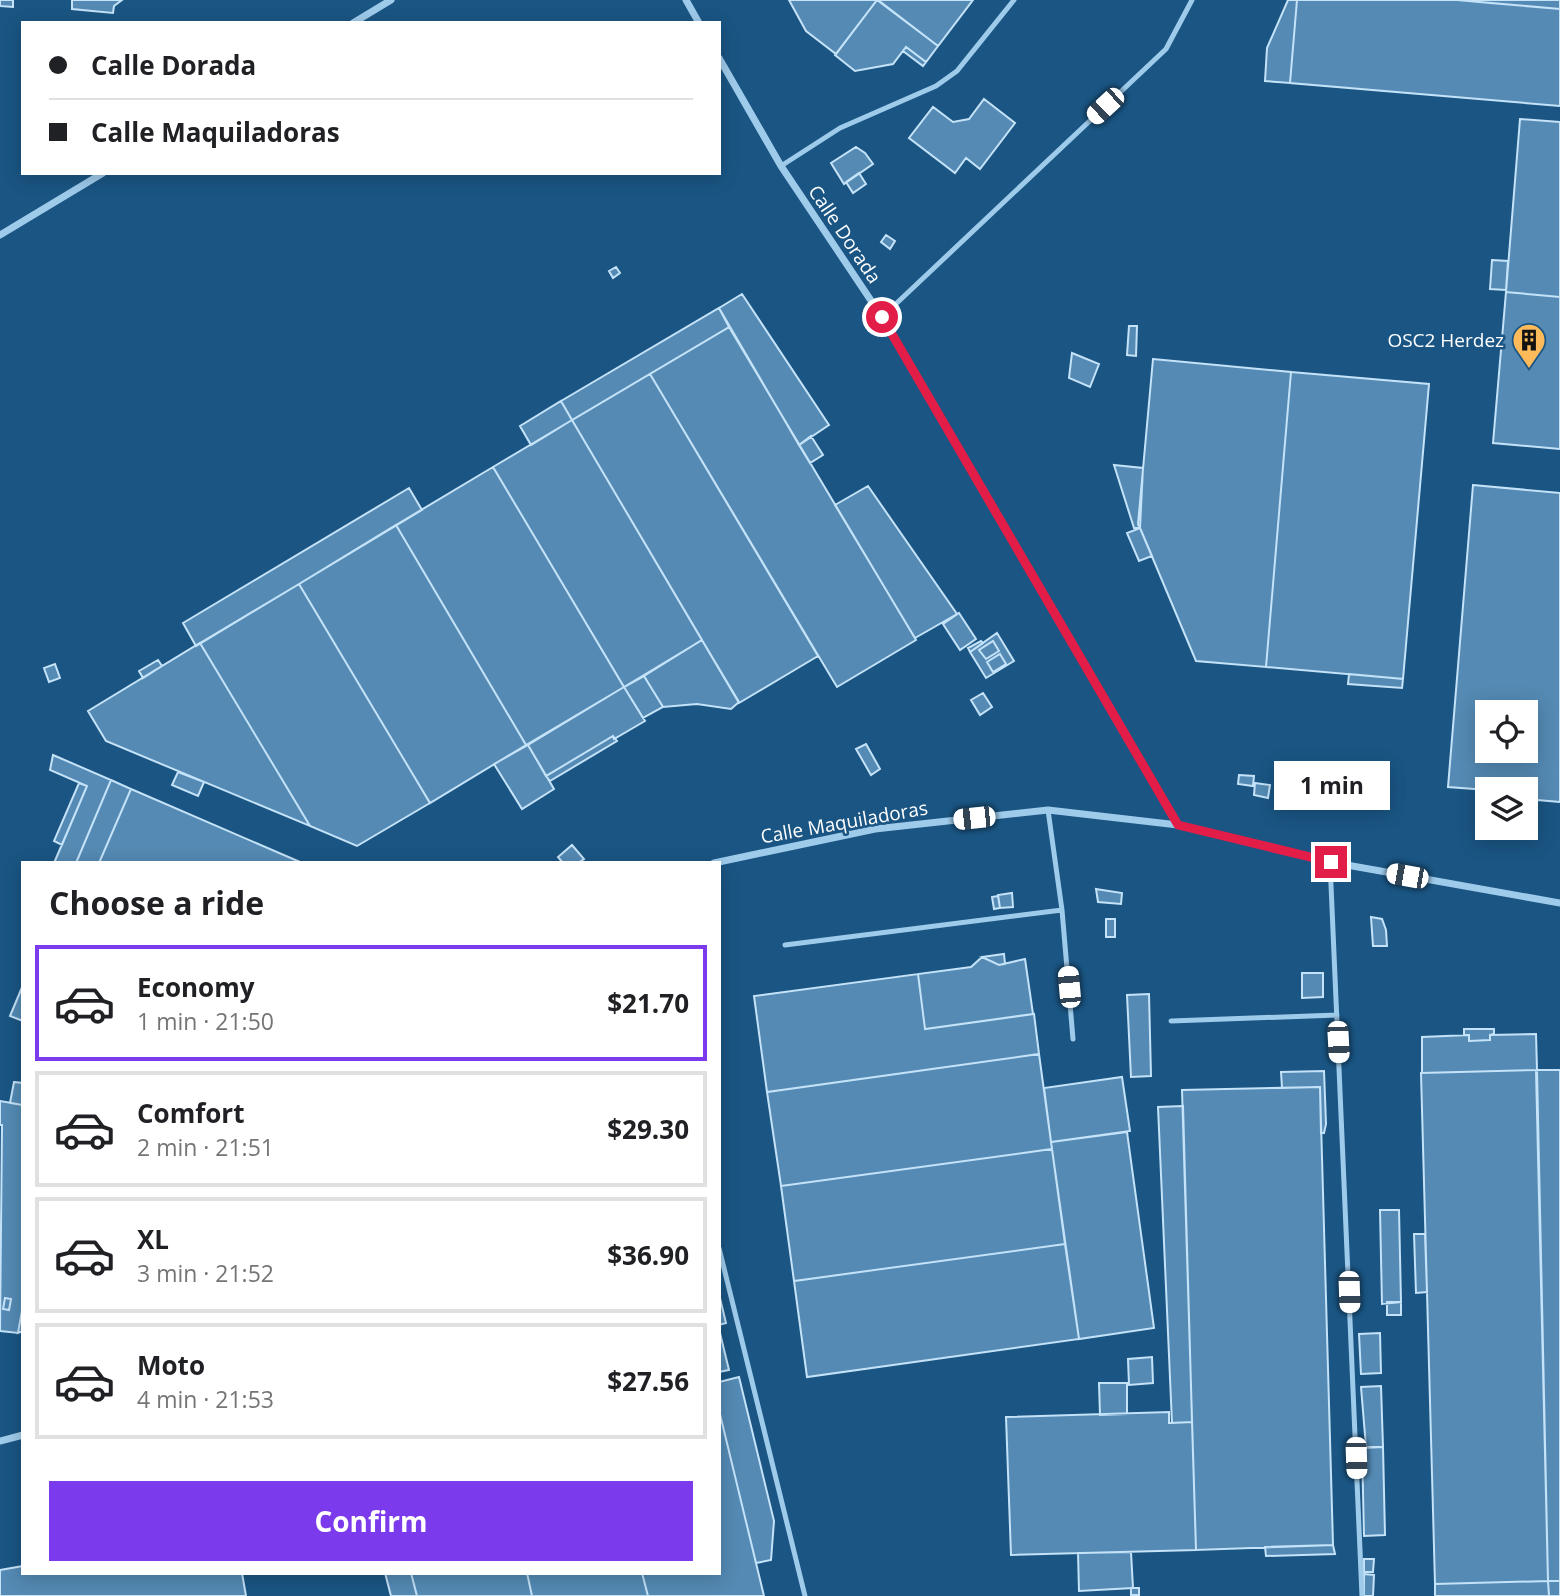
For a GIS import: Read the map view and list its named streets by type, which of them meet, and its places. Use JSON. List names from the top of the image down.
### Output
{
  "streets": {
    "street": ["Calle Dorada", "Calle Maquiladoras"]
  },
  "crossings": [
    ["Calle Dorada", "Calle Maquiladoras"]
  ],
  "places": {
    "building": ["OSC2 Herdez"]
  },
  "page": {
    "banner": ["Calle Dorada", "Calle Maquiladoras"],
    "bubble": "1 min",
    "heading": "Choose a ride",
    "list": [
      {
        "name": "Economy",
        "note": "1 min · 21:50",
        "value": "$21.70"
      },
      {
        "name": "Comfort",
        "note": "2 min · 21:51",
        "value": "$29.30"
      },
      {
        "name": "XL",
        "note": "3 min · 21:52",
        "value": "$36.90"
      },
      {
        "name": "Moto",
        "note": "4 min · 21:53",
        "value": "$27.56"
      }
    ],
    "buttons": "Confirm"
  }
}
